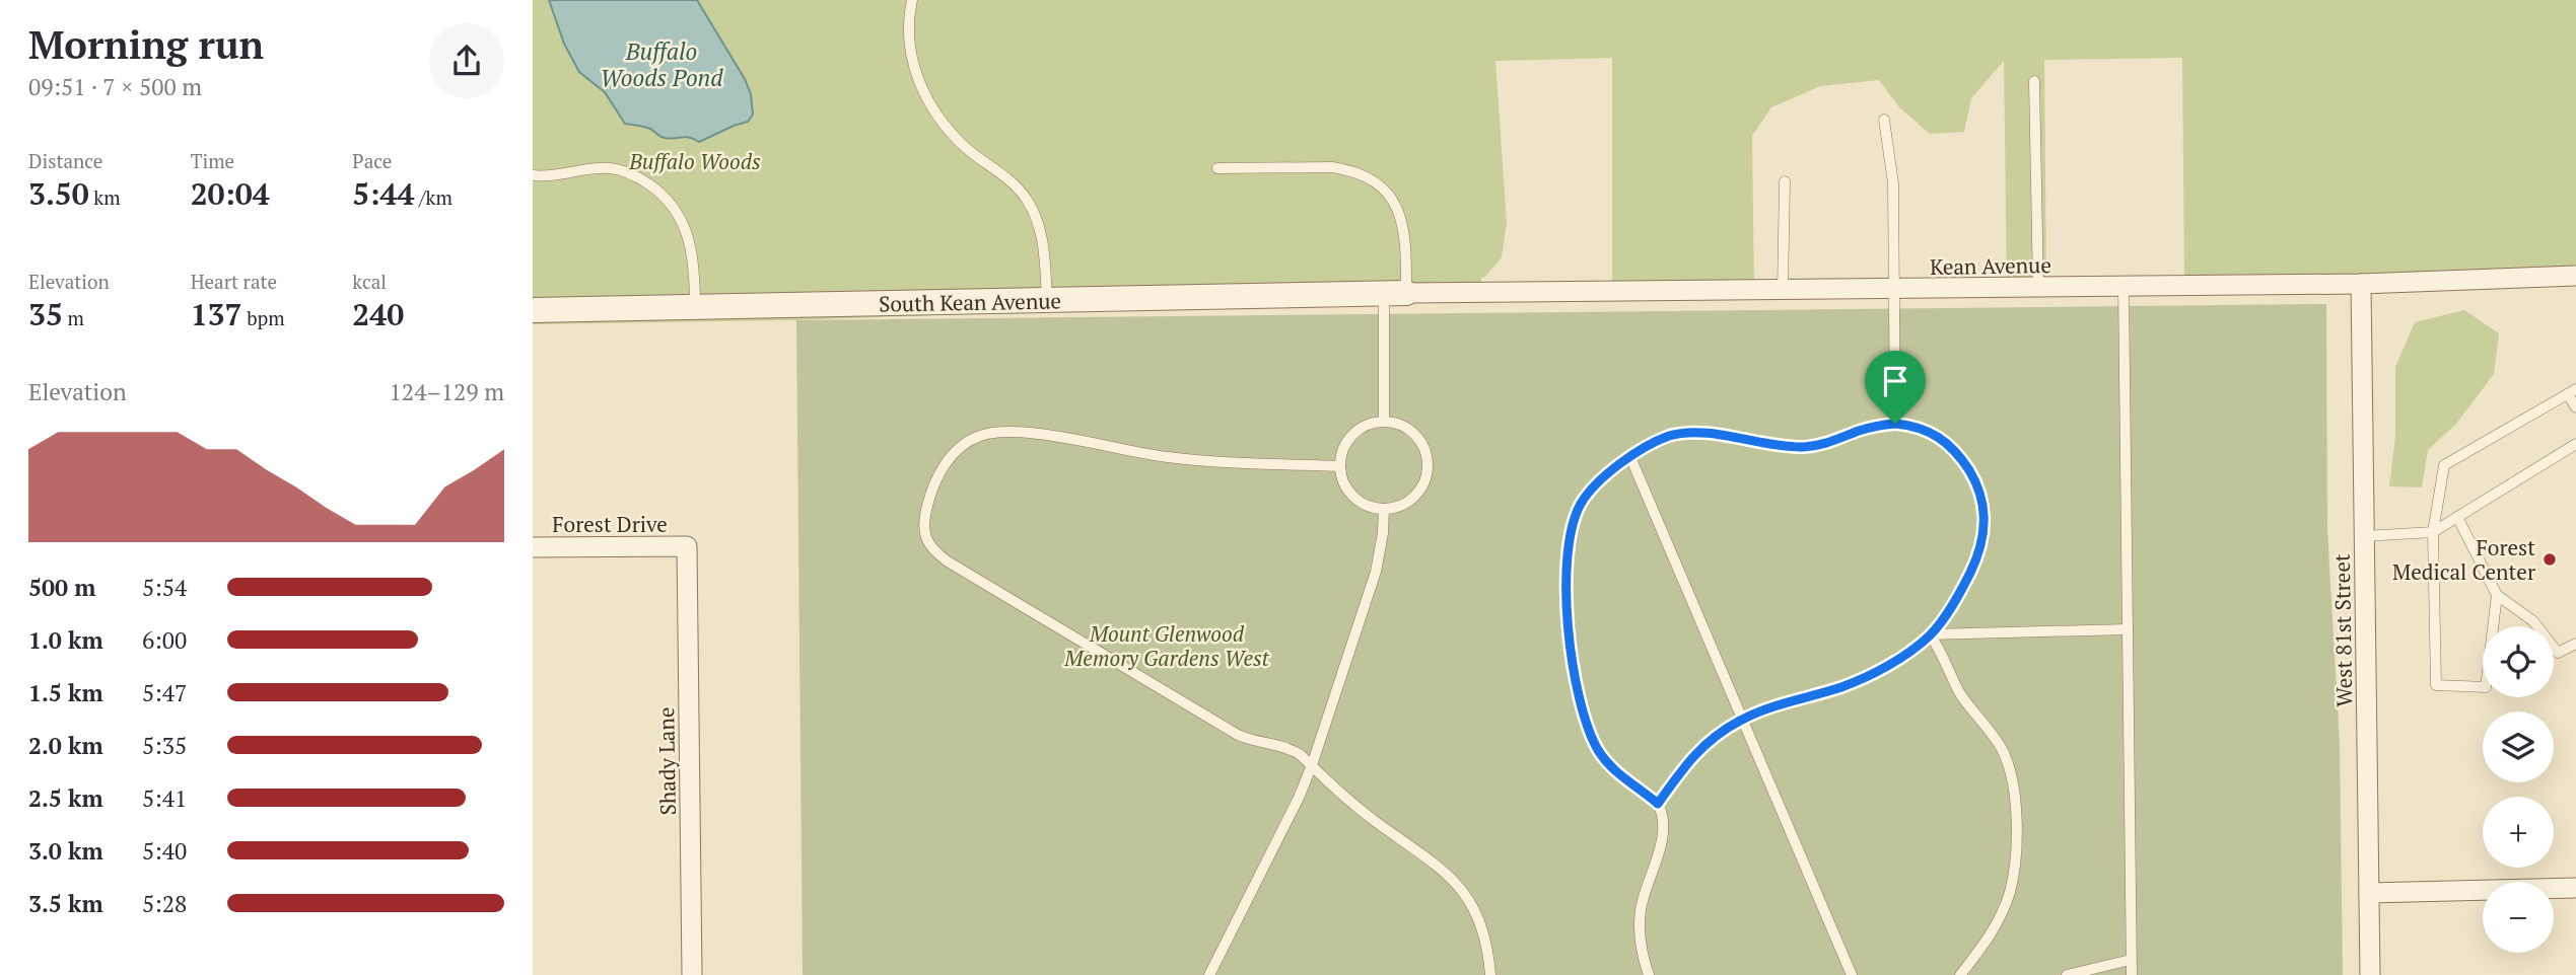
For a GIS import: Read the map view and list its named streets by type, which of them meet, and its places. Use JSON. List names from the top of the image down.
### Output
{
  "streets": {
    "street": [
      "Kean Avenue",
      "South Kean Avenue",
      "Forest Drive",
      "West 81st Street",
      "Shady Lane"
    ]
  },
  "crossings": [
    ["Kean Avenue", "South Kean Avenue"],
    ["Kean Avenue", "West 81st Street"],
    ["Forest Drive", "Shady Lane"]
  ],
  "water": ["Buffalo Woods Pond"],
  "parks": ["Buffalo Woods", "Mount Glenwood Memory Gardens West"],
  "places": ["Forest Medical Center"],
  "page": {
    "heading": ["Morning run", "09:51 · 7 × 500 m"],
    "stats": [
      ["Distance", "3.50 km"],
      ["Time", "20:04"],
      ["Pace", "5:44 /km"],
      ["Elevation", "35 m"],
      ["Heart rate", "137 bpm"],
      ["kcal", "240"]
    ],
    "chart": ["Elevation", "124–129 m"],
    "list": [
      {
        "name": "500 m",
        "note": "5:54"
      },
      {
        "name": "1.0 km",
        "note": "6:00"
      },
      {
        "name": "1.5 km",
        "note": "5:47"
      },
      {
        "name": "2.0 km",
        "note": "5:35"
      },
      {
        "name": "2.5 km",
        "note": "5:41"
      },
      {
        "name": "3.0 km",
        "note": "5:40"
      },
      {
        "name": "3.5 km",
        "note": "5:28"
      }
    ],
    "map_buttons": ["+", "−"]
  }
}
